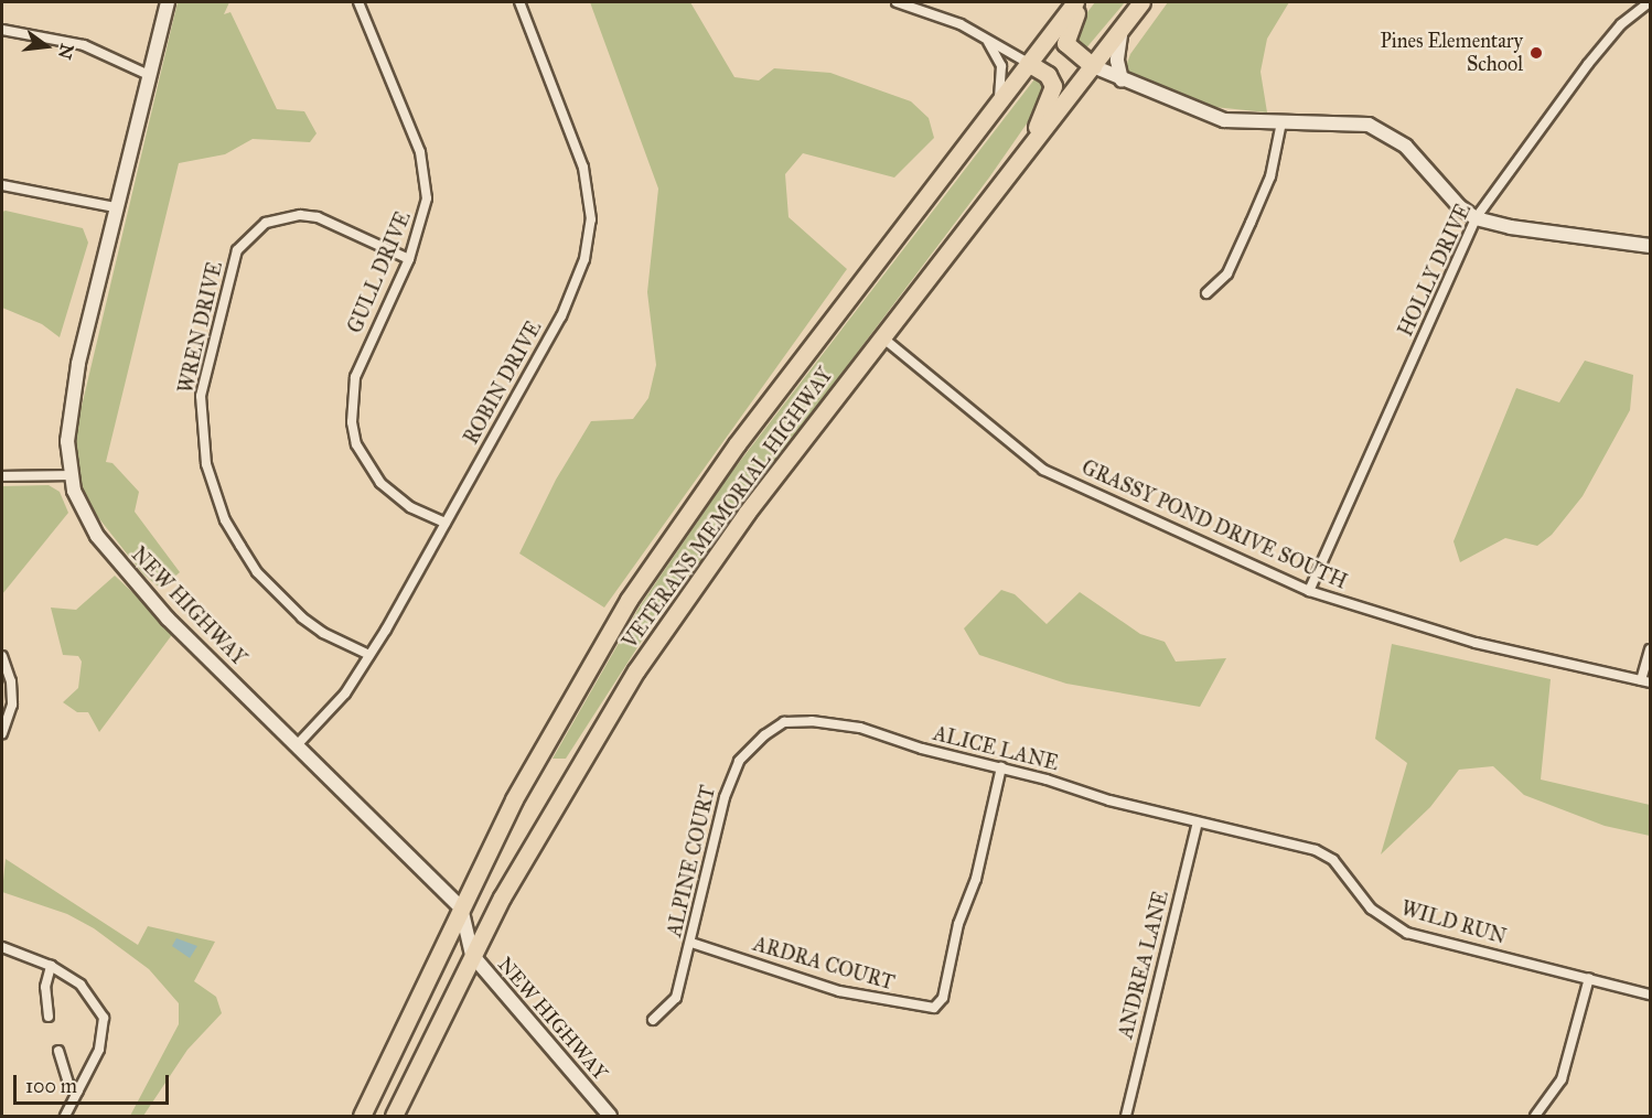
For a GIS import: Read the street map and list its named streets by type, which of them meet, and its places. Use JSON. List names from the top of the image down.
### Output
{
  "streets": {
    "highway": ["VETERANS MEMORIAL HIGHWAY"],
    "street": [
      "HOLLY DRIVE",
      "GULL DRIVE",
      "WREN DRIVE",
      "ROBIN DRIVE",
      "GRASSY POND DRIVE SOUTH",
      "NEW HIGHWAY",
      "ALICE LANE",
      "ALPINE COURT",
      "WILD RUN",
      "ARDRA COURT",
      "ANDREA LANE"
    ]
  },
  "crossings": [
    ["HOLLY DRIVE", "GRASSY POND DRIVE SOUTH"],
    ["GULL DRIVE", "WREN DRIVE"],
    ["GULL DRIVE", "ROBIN DRIVE"],
    ["WREN DRIVE", "ROBIN DRIVE"],
    ["ROBIN DRIVE", "NEW HIGHWAY"],
    ["VETERANS MEMORIAL HIGHWAY", "GRASSY POND DRIVE SOUTH"],
    ["VETERANS MEMORIAL HIGHWAY", "NEW HIGHWAY"],
    ["ALICE LANE", "ALPINE COURT"],
    ["ALICE LANE", "WILD RUN"],
    ["ALICE LANE", "ARDRA COURT"],
    ["ALICE LANE", "ANDREA LANE"],
    ["ALPINE COURT", "ARDRA COURT"],
    ["WILD RUN", "ANDREA LANE"]
  ],
  "places": ["Pines Elementary School"],
  "scale_bar": "100 m",
  "north": "right"
}
